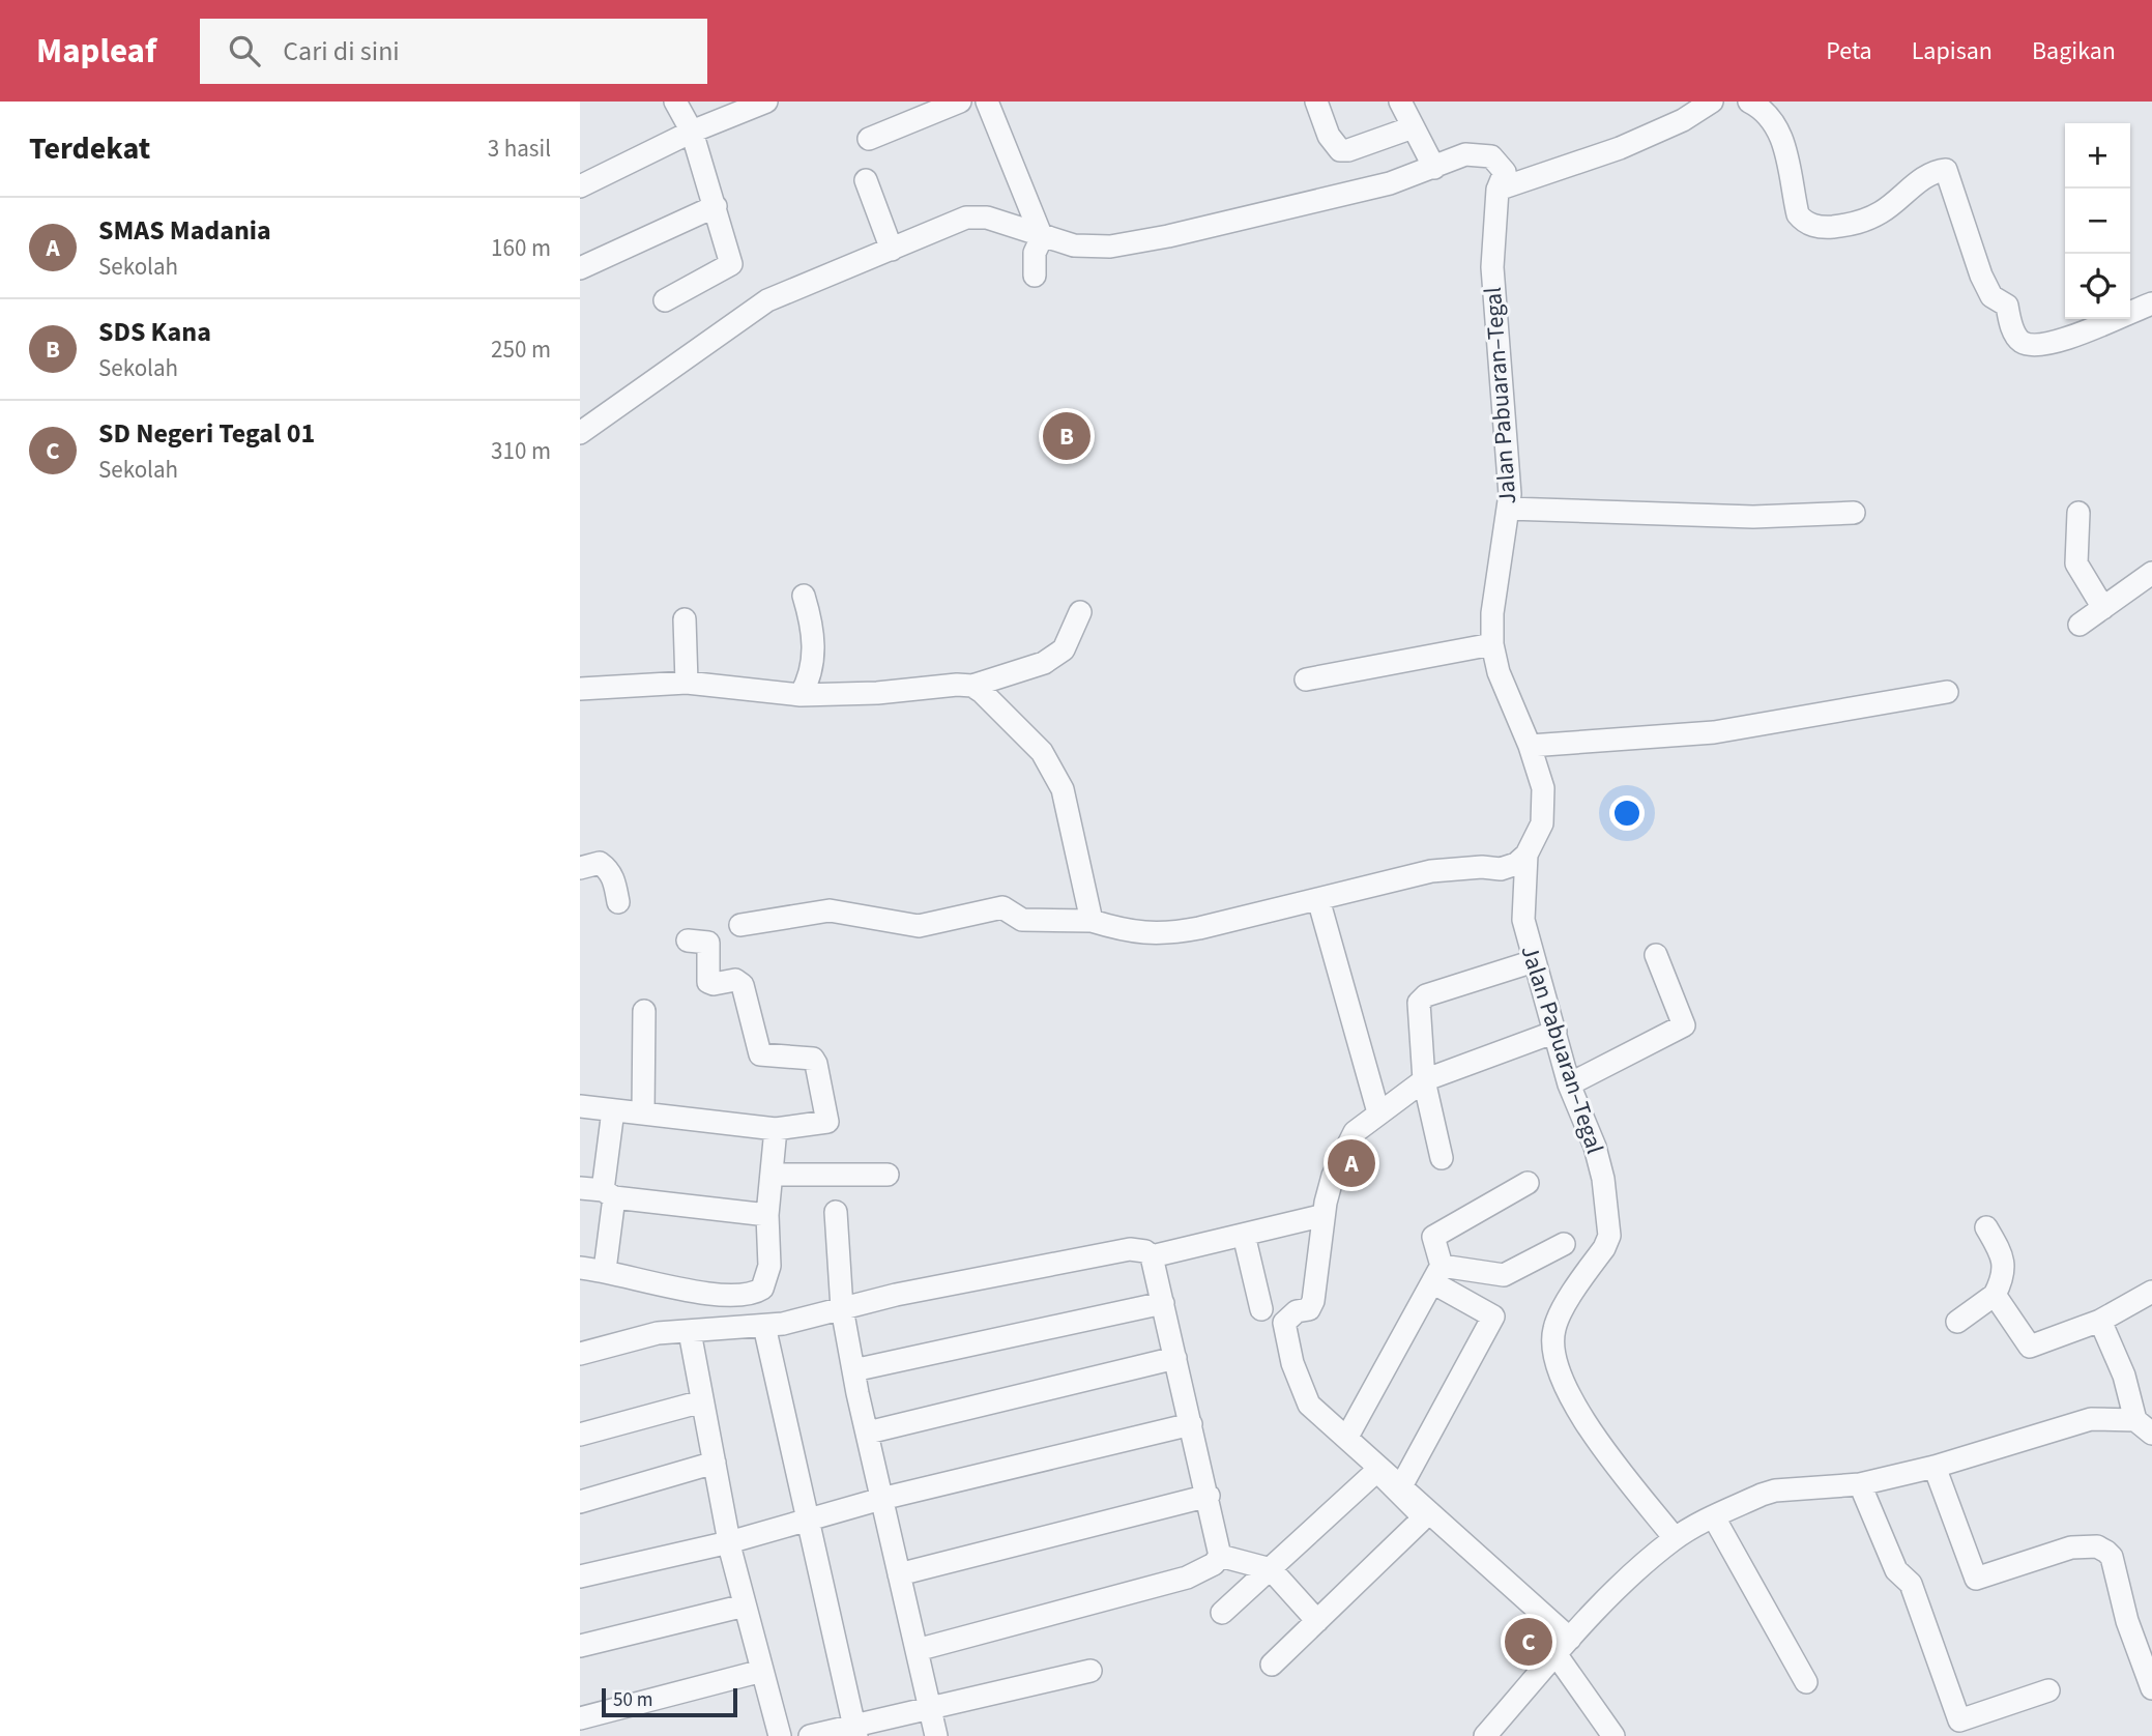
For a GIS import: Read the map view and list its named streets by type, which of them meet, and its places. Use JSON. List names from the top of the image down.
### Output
{
  "streets": {
    "street": ["Jalan Pabuaran–Tegal"]
  },
  "scale_bar": "50 m",
  "page": {
    "header": "Mapleaf",
    "search": "Cari di sini",
    "nav": ["Peta", "Lapisan", "Bagikan"],
    "heading": ["Terdekat", "3 hasil"],
    "map_buttons": ["+", "−"],
    "list": [
      {
        "mark": "A",
        "name": "SMAS Madania",
        "note": "Sekolah",
        "value": "160 m"
      },
      {
        "mark": "B",
        "name": "SDS Kana",
        "note": "Sekolah",
        "value": "250 m"
      },
      {
        "mark": "C",
        "name": "SD Negeri Tegal 01",
        "note": "Sekolah",
        "value": "310 m"
      }
    ],
    "pins": ["B", "A", "C"],
    "scale": "50 m"
  }
}
